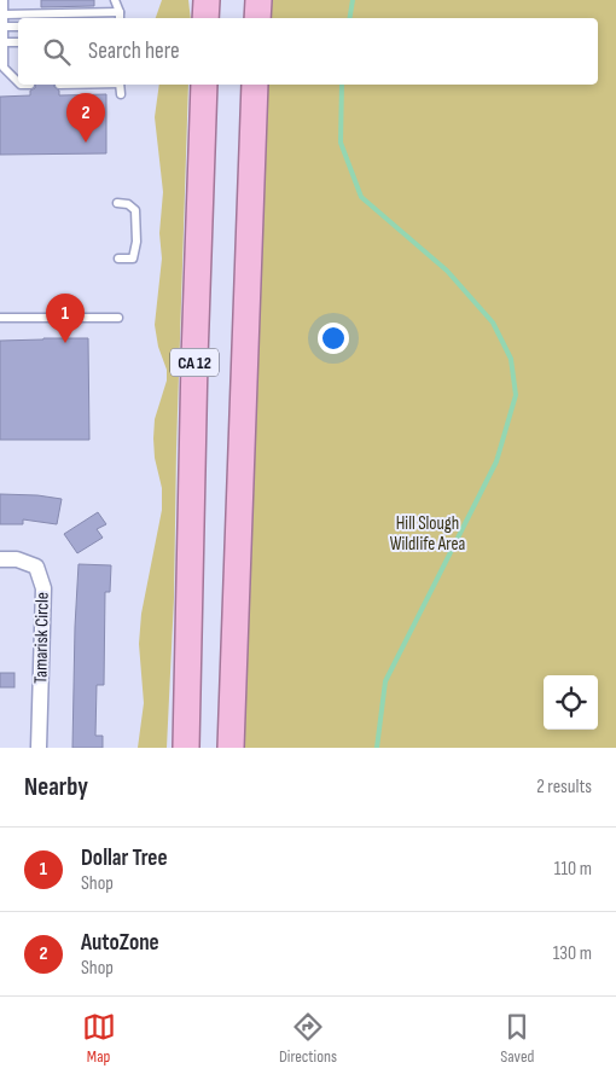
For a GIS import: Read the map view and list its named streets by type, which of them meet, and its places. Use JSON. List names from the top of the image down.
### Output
{
  "streets": {
    "highway": ["CA 12"],
    "street": ["Tamarisk Circle"]
  },
  "parks": ["Hill Slough Wildlife Area"],
  "page": {
    "search": "Search here",
    "pins": ["2", "1"],
    "heading": ["Nearby", "2 results"],
    "list": [
      {
        "mark": "1",
        "name": "Dollar Tree",
        "note": "Shop",
        "value": "110 m"
      },
      {
        "mark": "2",
        "name": "AutoZone",
        "note": "Shop",
        "value": "130 m"
      }
    ],
    "nav": ["Map", "Directions", "Saved"]
  }
}
